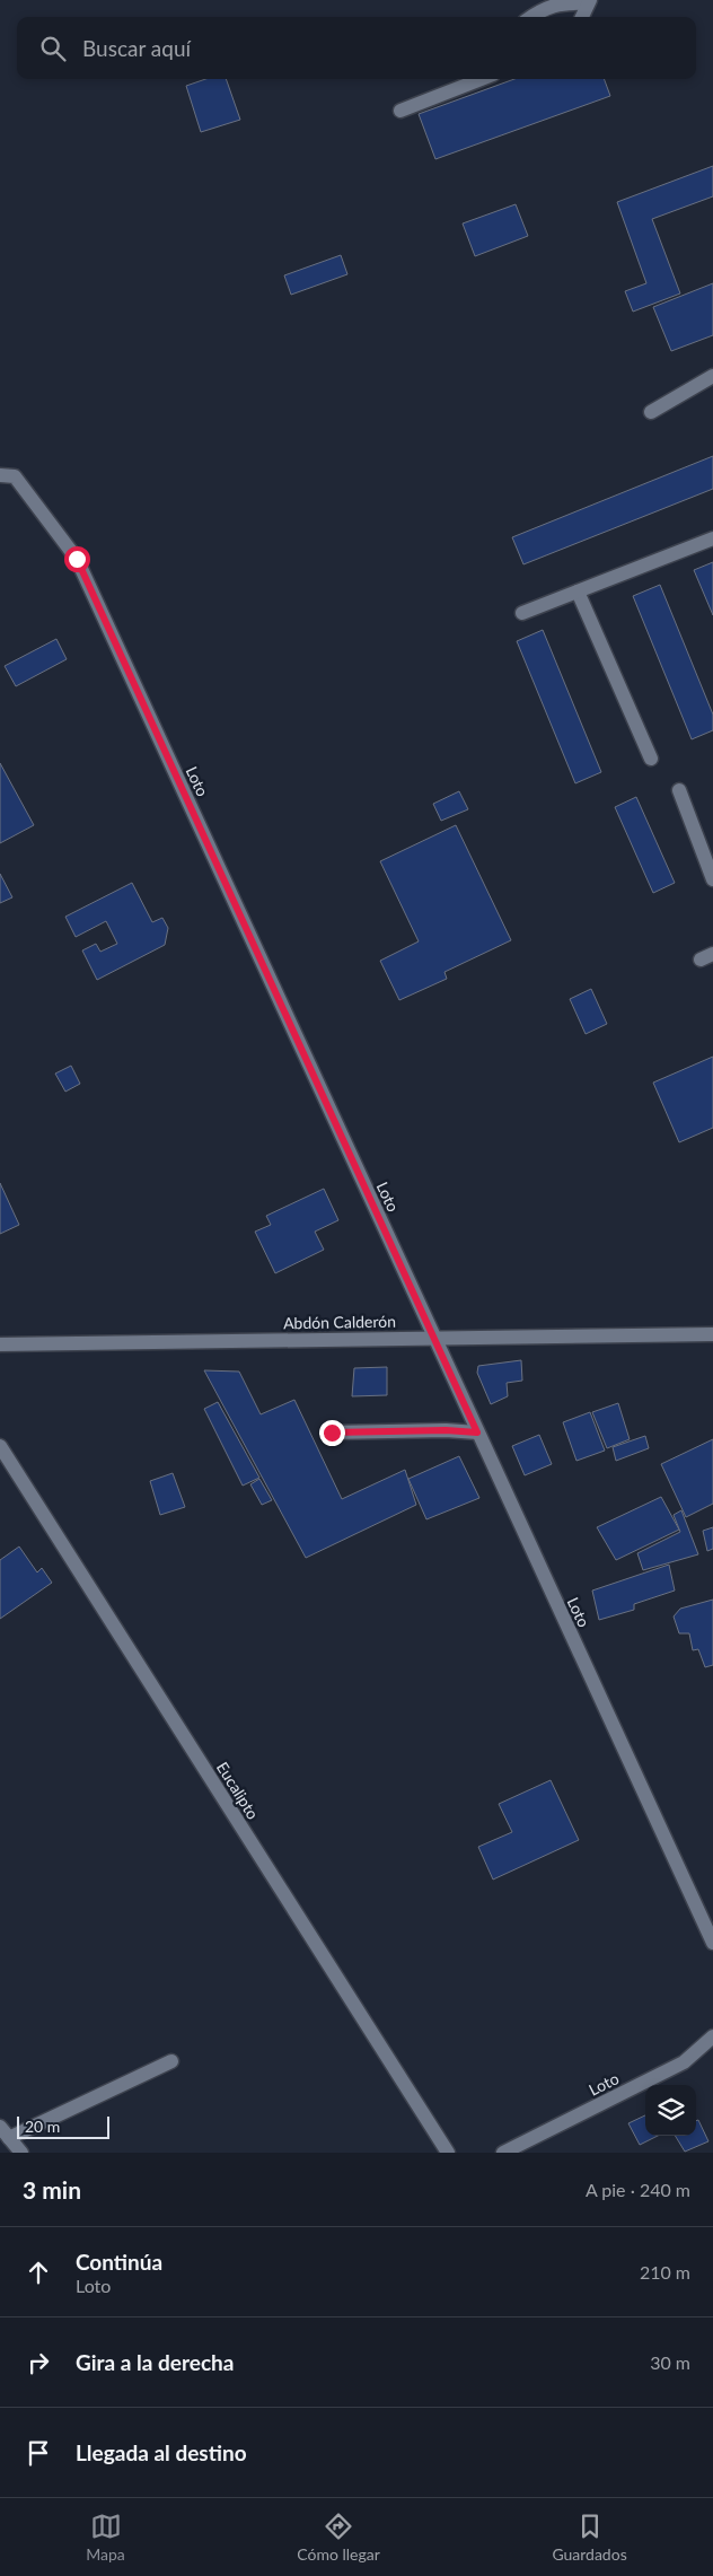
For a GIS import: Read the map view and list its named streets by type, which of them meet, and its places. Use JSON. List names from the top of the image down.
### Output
{
  "streets": {
    "street": ["Loto", "Abdón Calderón", "Eucalipto"]
  },
  "crossings": [
    ["Loto", "Abdón Calderón"]
  ],
  "scale_bar": "20 m",
  "page": {
    "search": "Buscar aquí",
    "scale": "20 m",
    "heading": ["3 min", "A pie · 240 m"],
    "list": [
      ["Continúa", "Loto", "210 m"],
      ["Gira a la derecha", "30 m"],
      "Llegada al destino"
    ],
    "nav": ["Mapa", "Cómo llegar", "Guardados"]
  }
}
